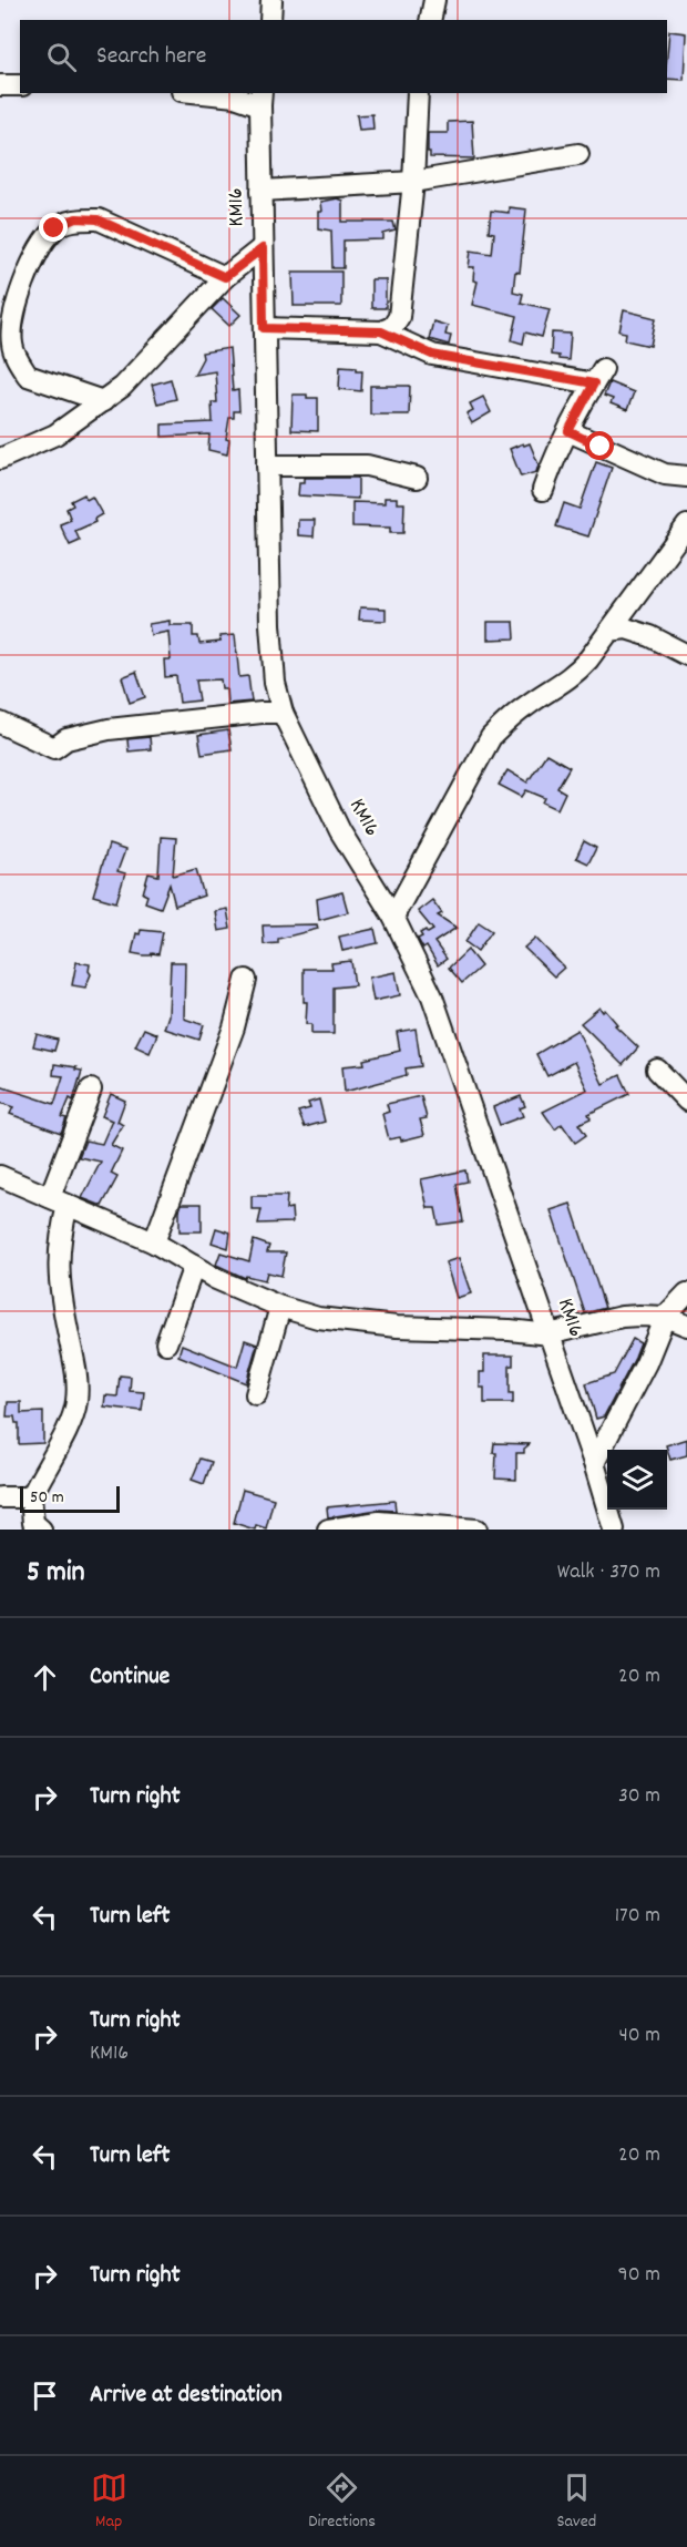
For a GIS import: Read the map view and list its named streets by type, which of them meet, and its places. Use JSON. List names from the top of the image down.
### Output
{
  "streets": {
    "street": ["KM16"]
  },
  "scale_bar": "50 m",
  "page": {
    "search": "Search here",
    "scale": "50 m",
    "heading": ["5 min", "Walk · 370 m"],
    "list": [
      ["Continue", "20 m"],
      ["Turn right", "30 m"],
      ["Turn left", "170 m"],
      ["Turn right", "KM16", "40 m"],
      ["Turn left", "20 m"],
      ["Turn right", "90 m"],
      "Arrive at destination"
    ],
    "nav": ["Map", "Directions", "Saved"]
  }
}
